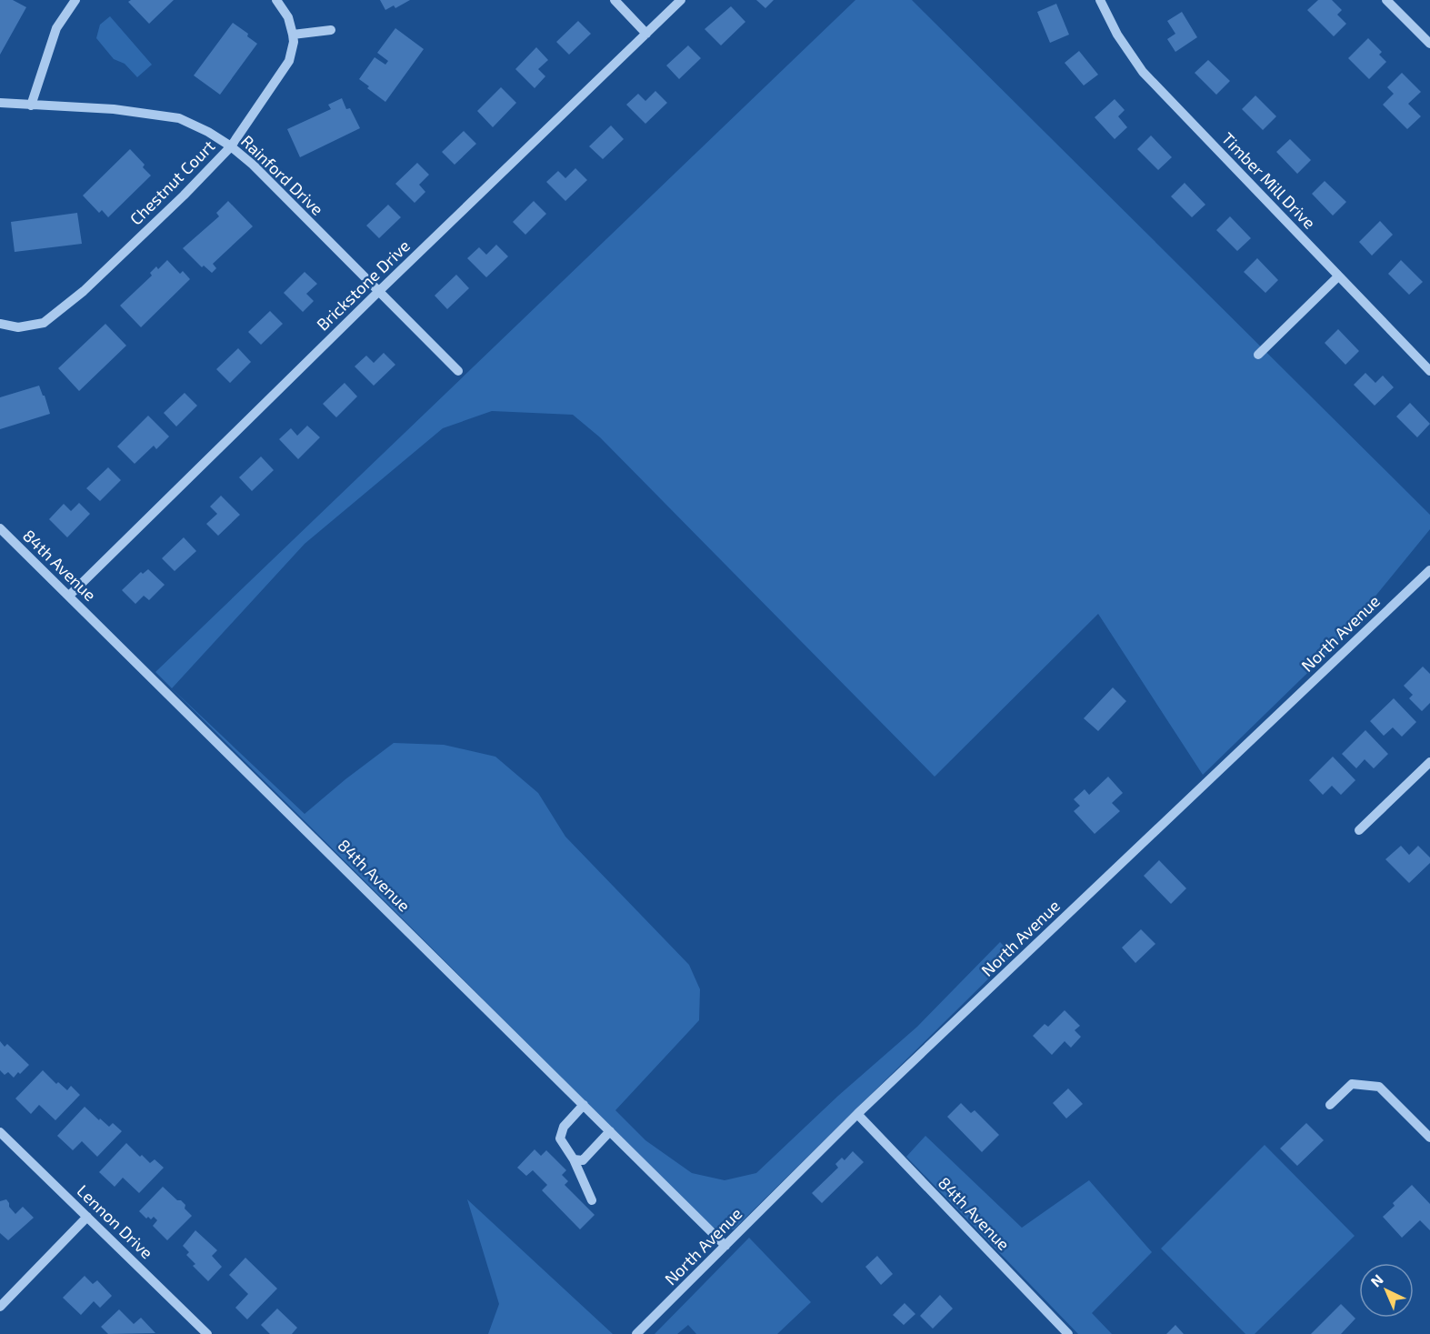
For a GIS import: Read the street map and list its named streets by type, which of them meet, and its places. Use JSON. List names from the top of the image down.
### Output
{
  "streets": {
    "street": [
      "Rainford Drive",
      "Timber Mill Drive",
      "Chestnut Court",
      "Brickstone Drive",
      "84th Avenue",
      "North Avenue",
      "Lennon Drive"
    ]
  },
  "crossings": [
    ["Rainford Drive", "Chestnut Court"],
    ["Rainford Drive", "Brickstone Drive"],
    ["Brickstone Drive", "84th Avenue"],
    ["84th Avenue", "North Avenue"]
  ],
  "north": "top left"
}
